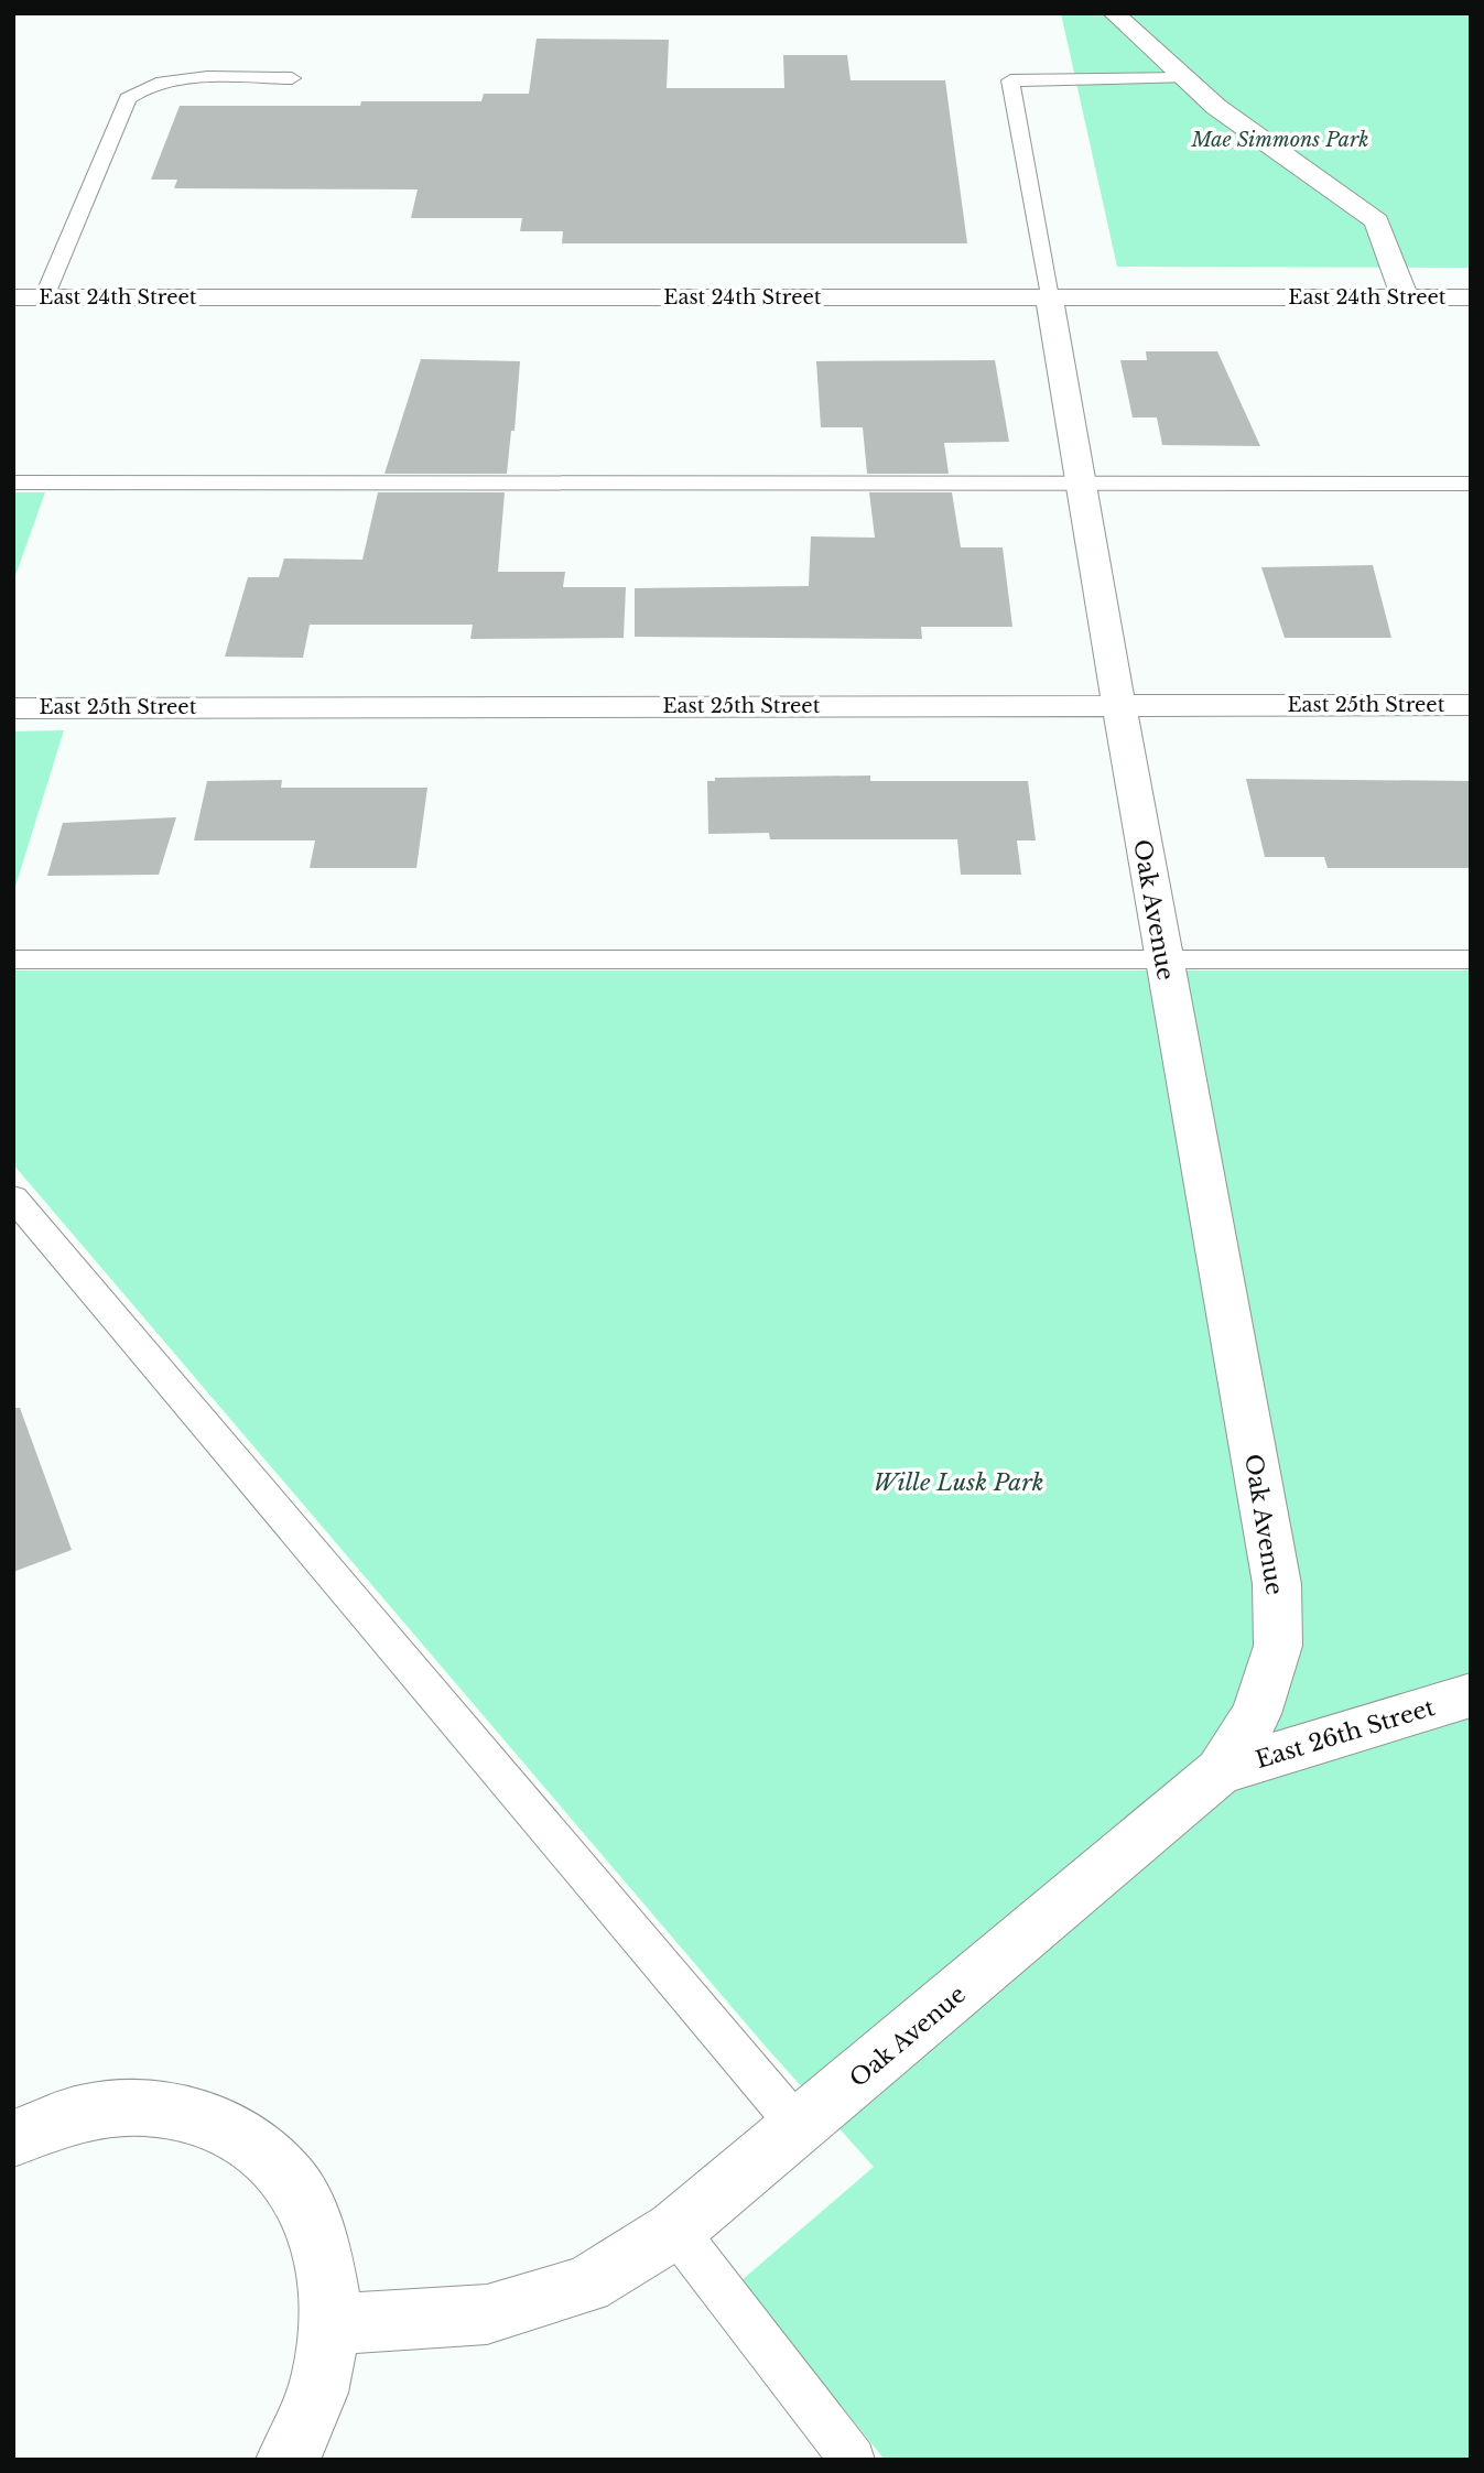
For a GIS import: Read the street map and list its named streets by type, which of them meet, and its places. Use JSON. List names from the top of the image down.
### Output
{
  "streets": {
    "street": [
      "East 24th Street",
      "East 25th Street",
      "Oak Avenue",
      "East 26th Street"
    ]
  },
  "crossings": [
    ["East 24th Street", "Oak Avenue"],
    ["East 25th Street", "Oak Avenue"],
    ["Oak Avenue", "East 26th Street"]
  ],
  "parks": ["Mae Simmons Park", "Wille Lusk Park"]
}
